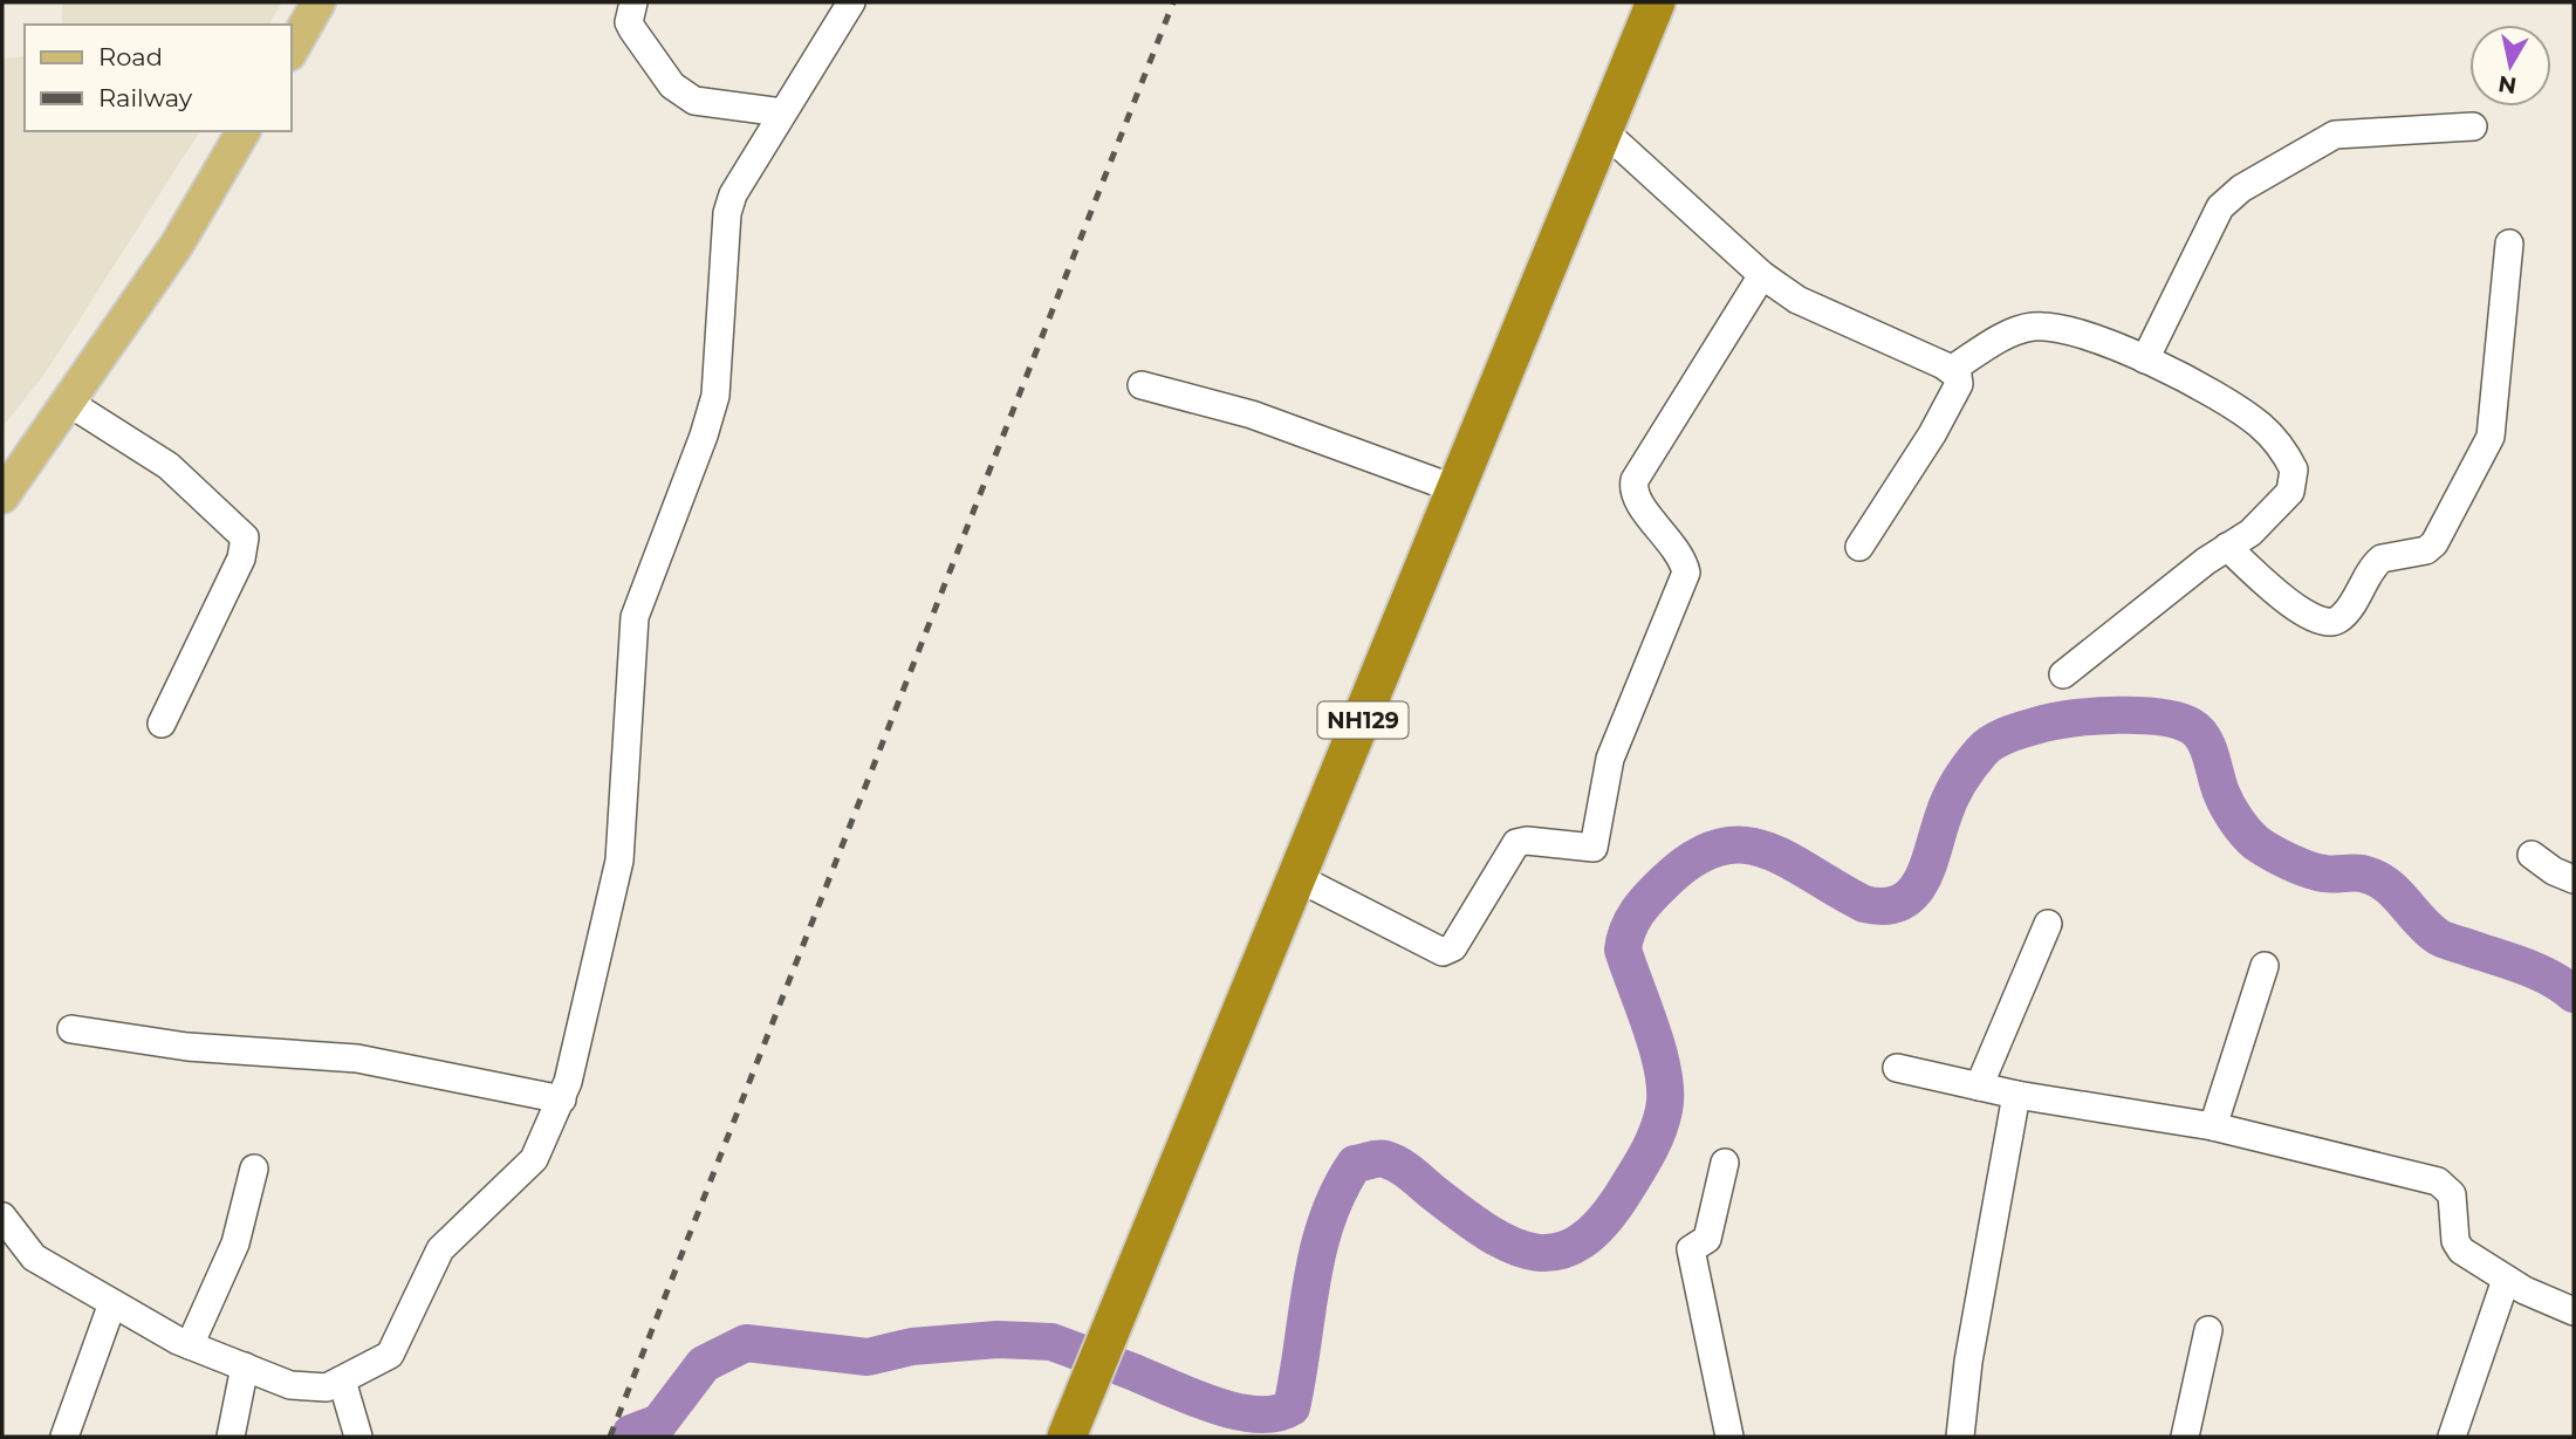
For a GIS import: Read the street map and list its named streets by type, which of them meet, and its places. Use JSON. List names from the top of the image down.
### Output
{
  "streets": {
    "highway": ["NH129"]
  },
  "legend": ["Road", "Railway"],
  "north": "bottom"
}
